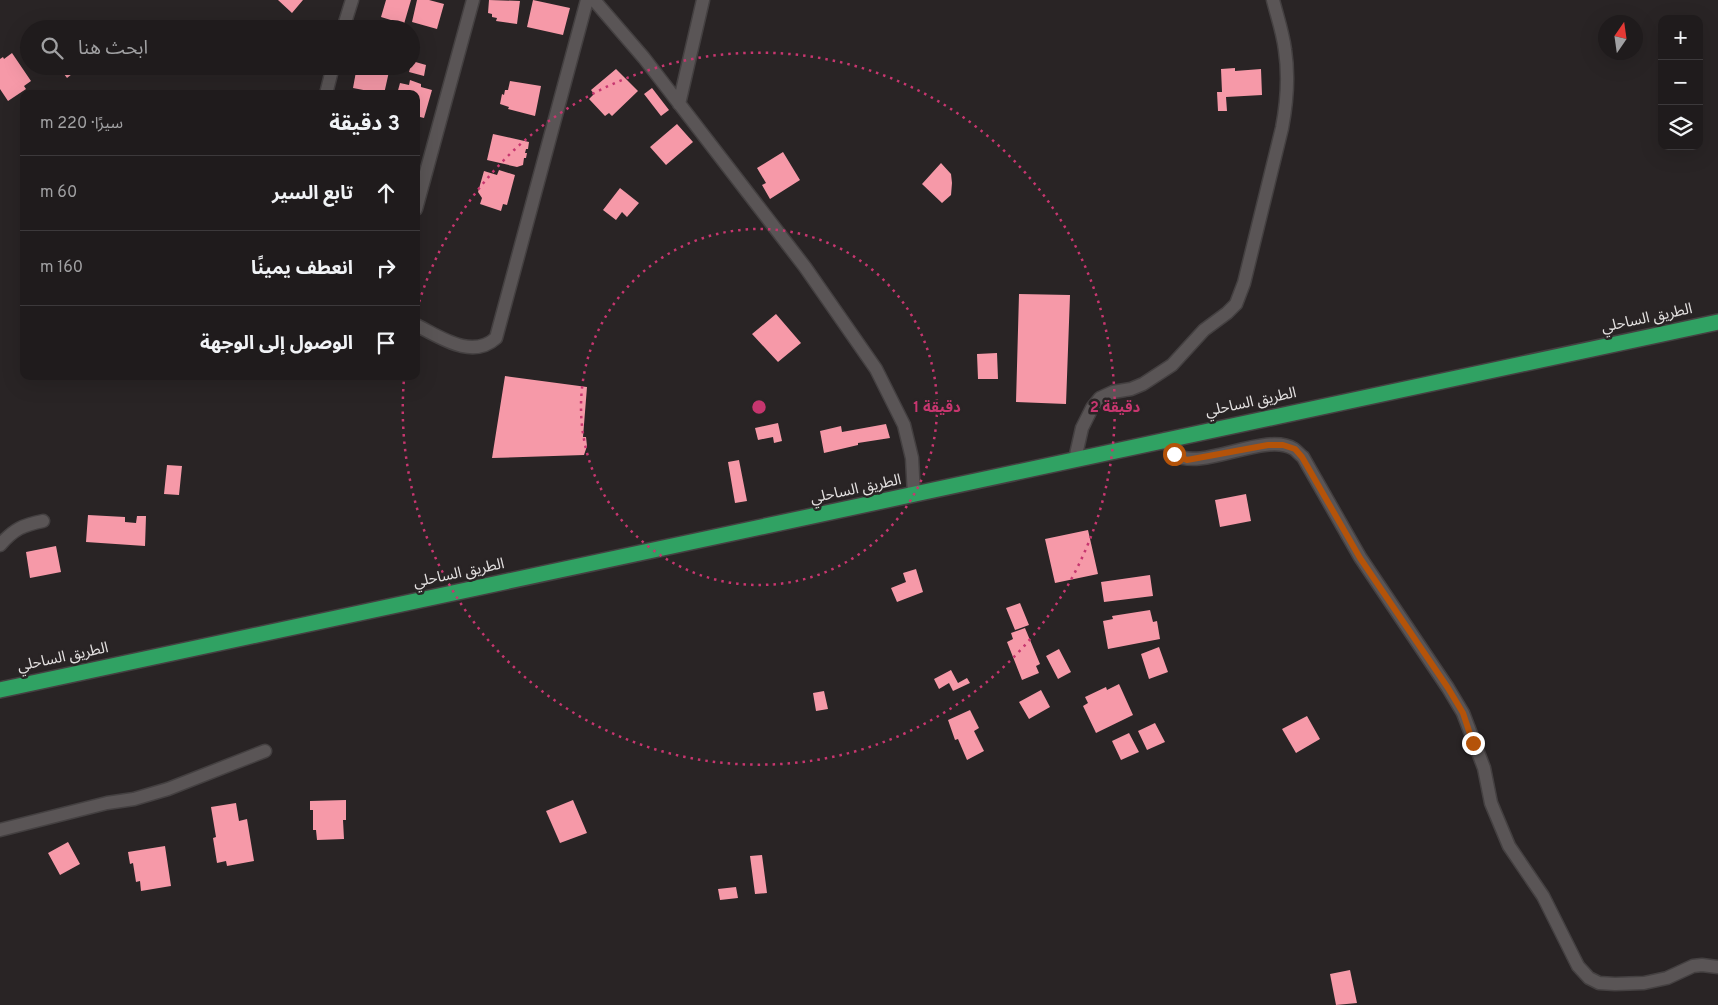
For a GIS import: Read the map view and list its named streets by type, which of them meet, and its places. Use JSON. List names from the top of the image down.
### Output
{
  "streets": {
    "highway": ["الطريق الساحلي"]
  },
  "north": "top",
  "page": {
    "map_buttons": ["+", "−"],
    "search": "ابحث هنا",
    "heading": ["3 دقيقة", "سيرًا · 220 m"],
    "list": [
      ["تابع السير", "60 m"],
      ["انعطف يمينًا", "160 m"],
      "الوصول إلى الوجهة"
    ]
  },
  "rings": ["1 دقيقة", "2 دقيقة"]
}
